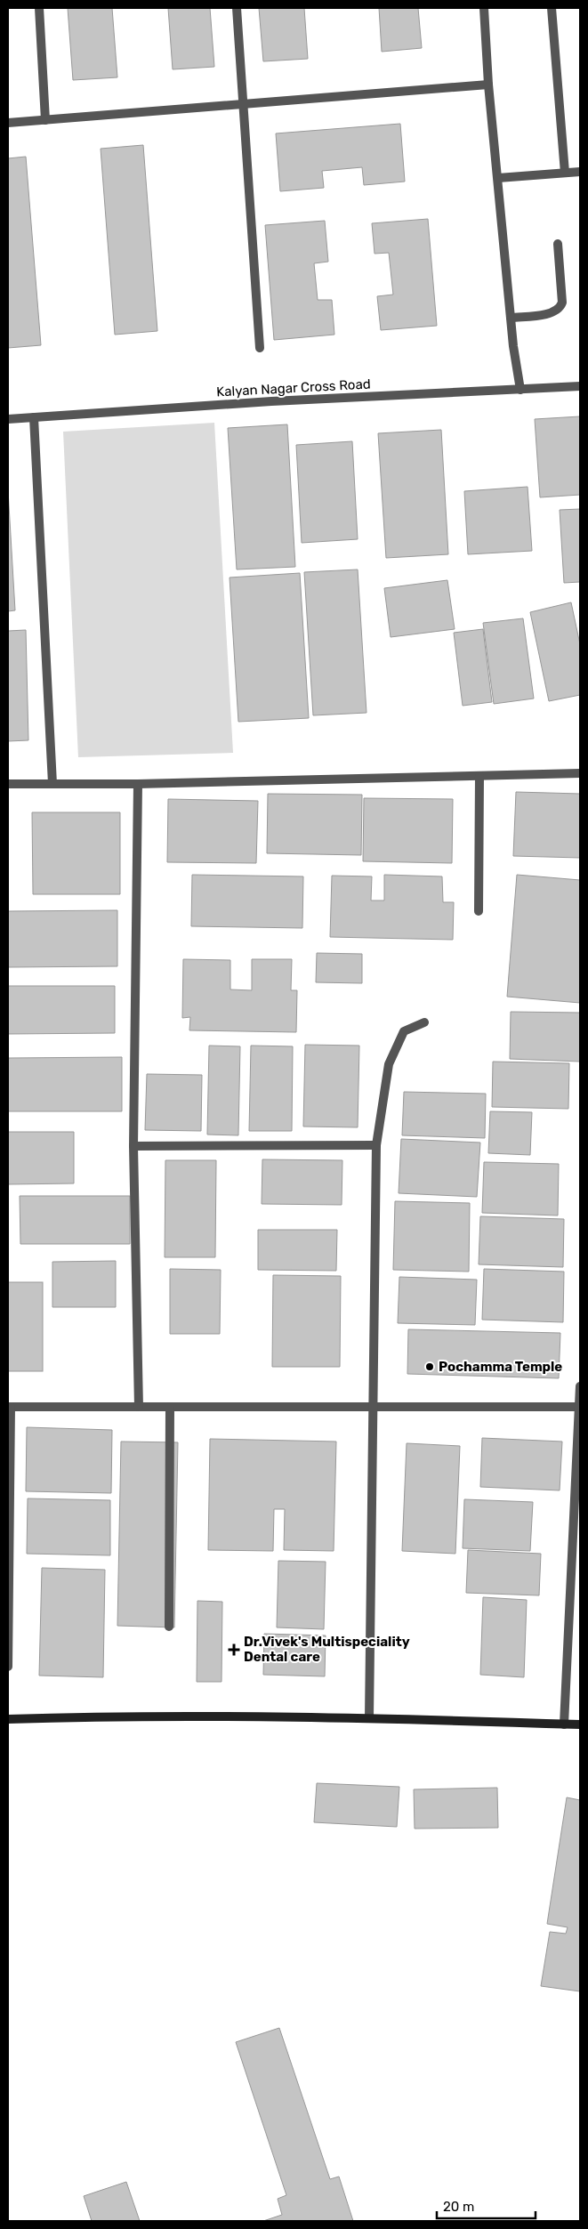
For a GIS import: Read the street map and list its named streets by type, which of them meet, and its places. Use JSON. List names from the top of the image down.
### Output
{
  "streets": {
    "street": ["Kalyan Nagar Cross Road"]
  },
  "places": {
    "other": ["Pochamma Temple"],
    "health": ["Dr.Vivek's Multispeciality Dental care"]
  },
  "scale_bar": "20 m"
}
